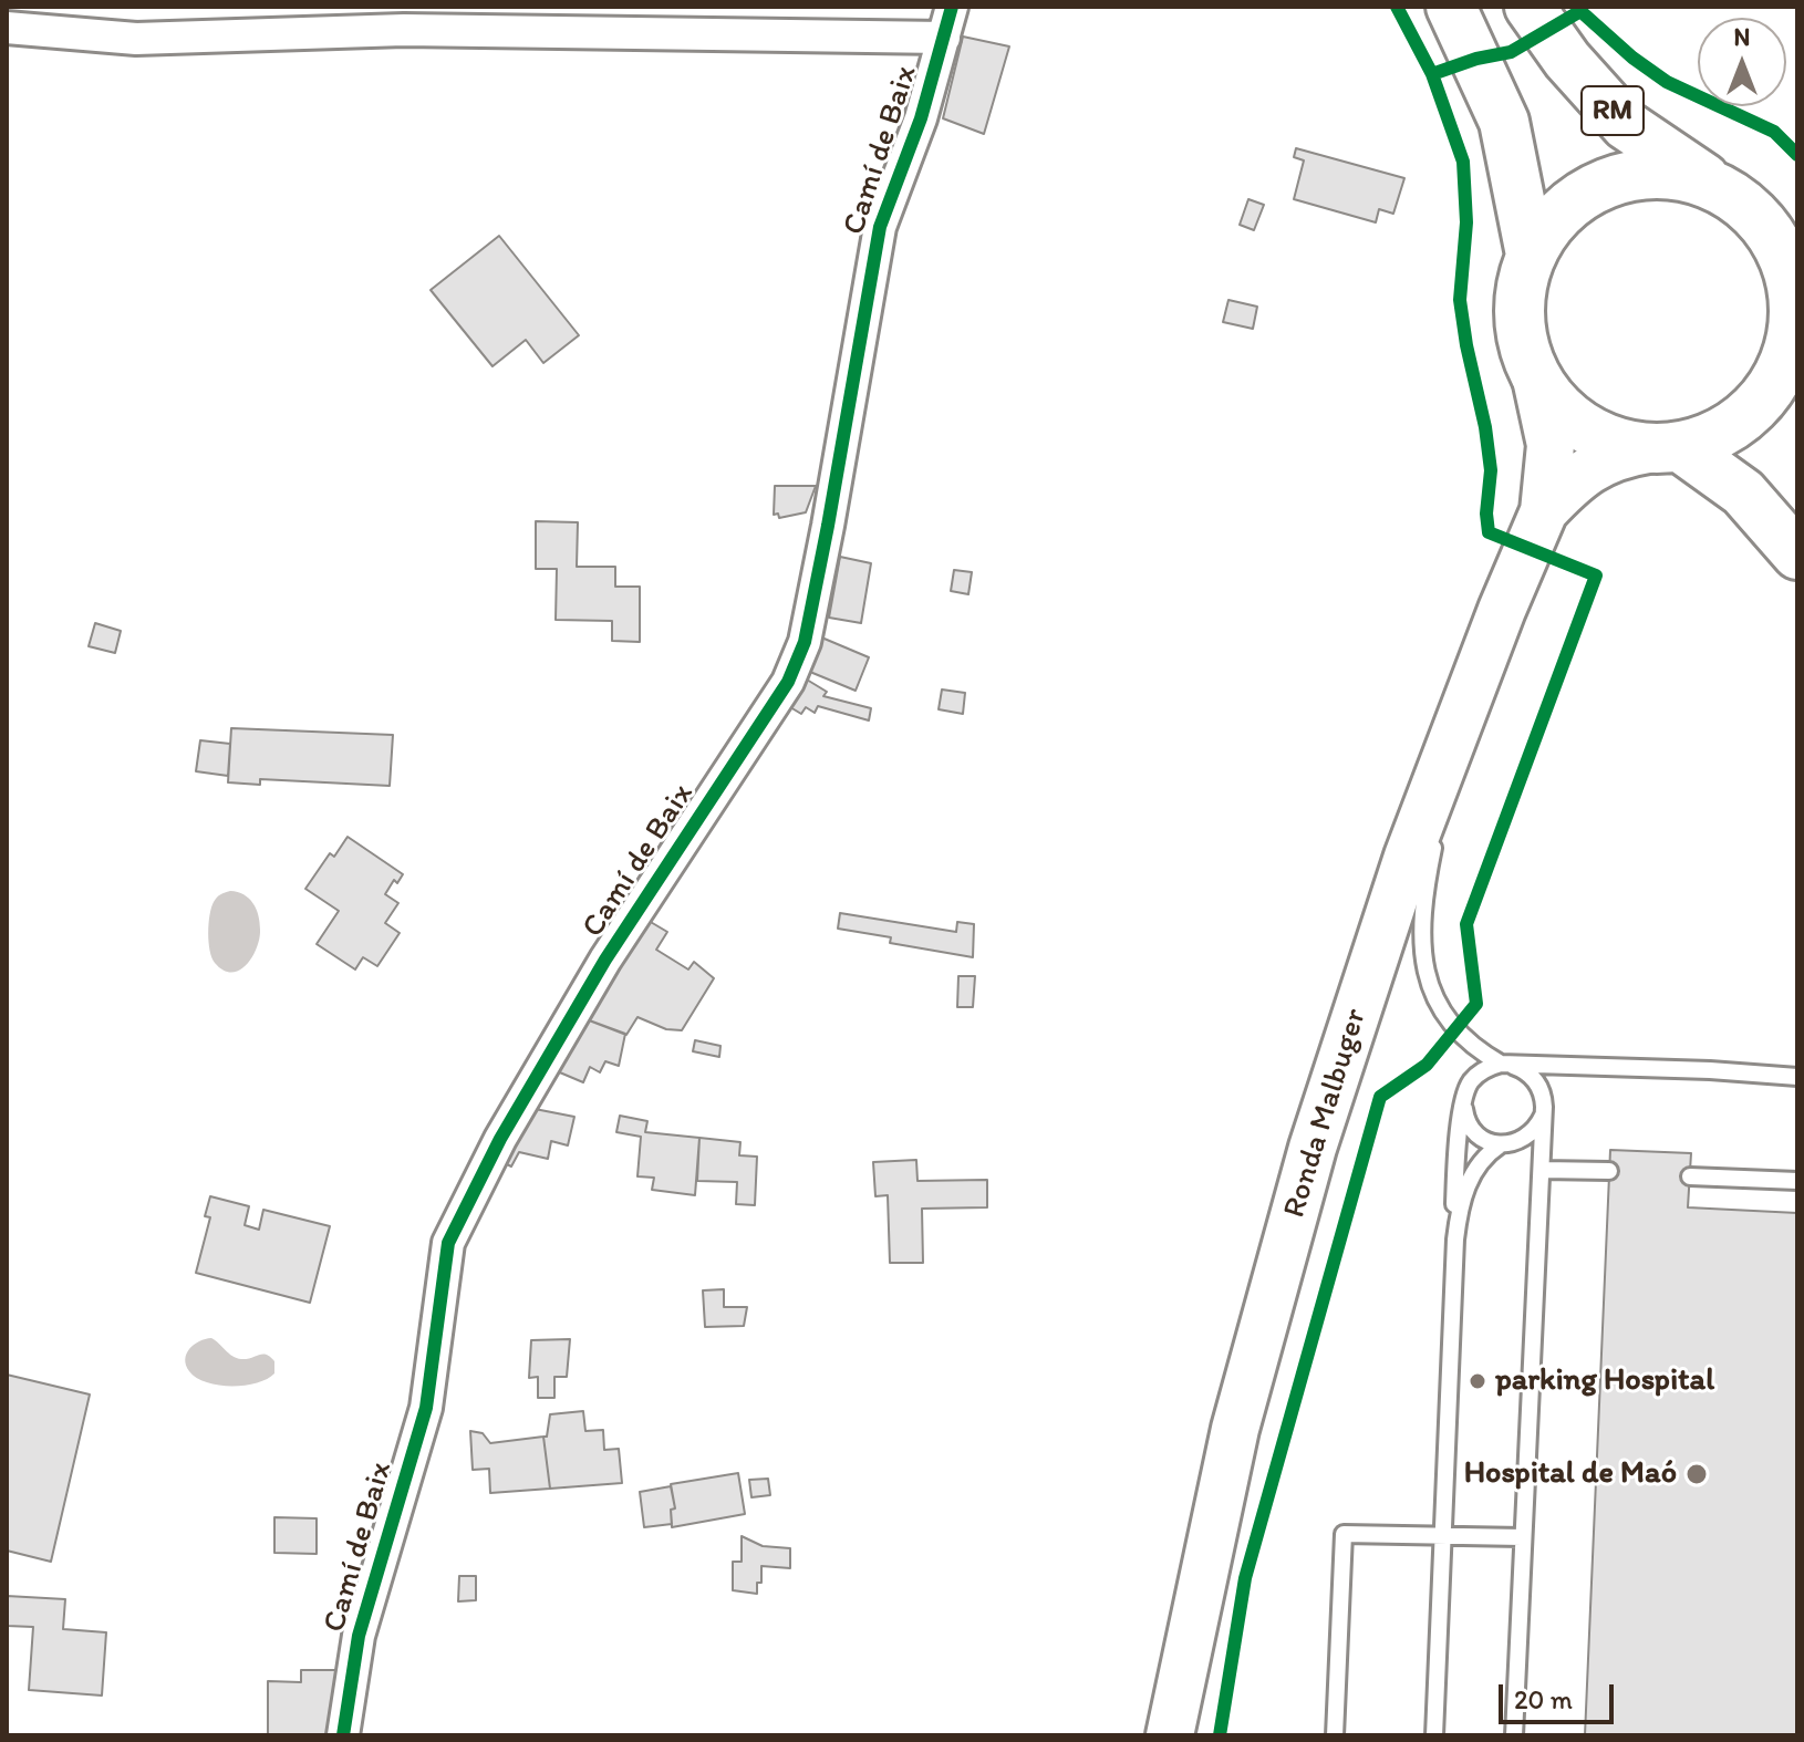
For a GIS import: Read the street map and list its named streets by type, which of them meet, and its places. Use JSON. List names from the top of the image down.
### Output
{
  "streets": {
    "main road": ["RM"],
    "street": ["Camí de Baix", "Ronda Malbuger"]
  },
  "crossings": [
    ["RM", "Ronda Malbuger"]
  ],
  "places": ["parking Hospital", "Hospital de Maó"],
  "scale_bar": "20 m",
  "north": "top"
}
